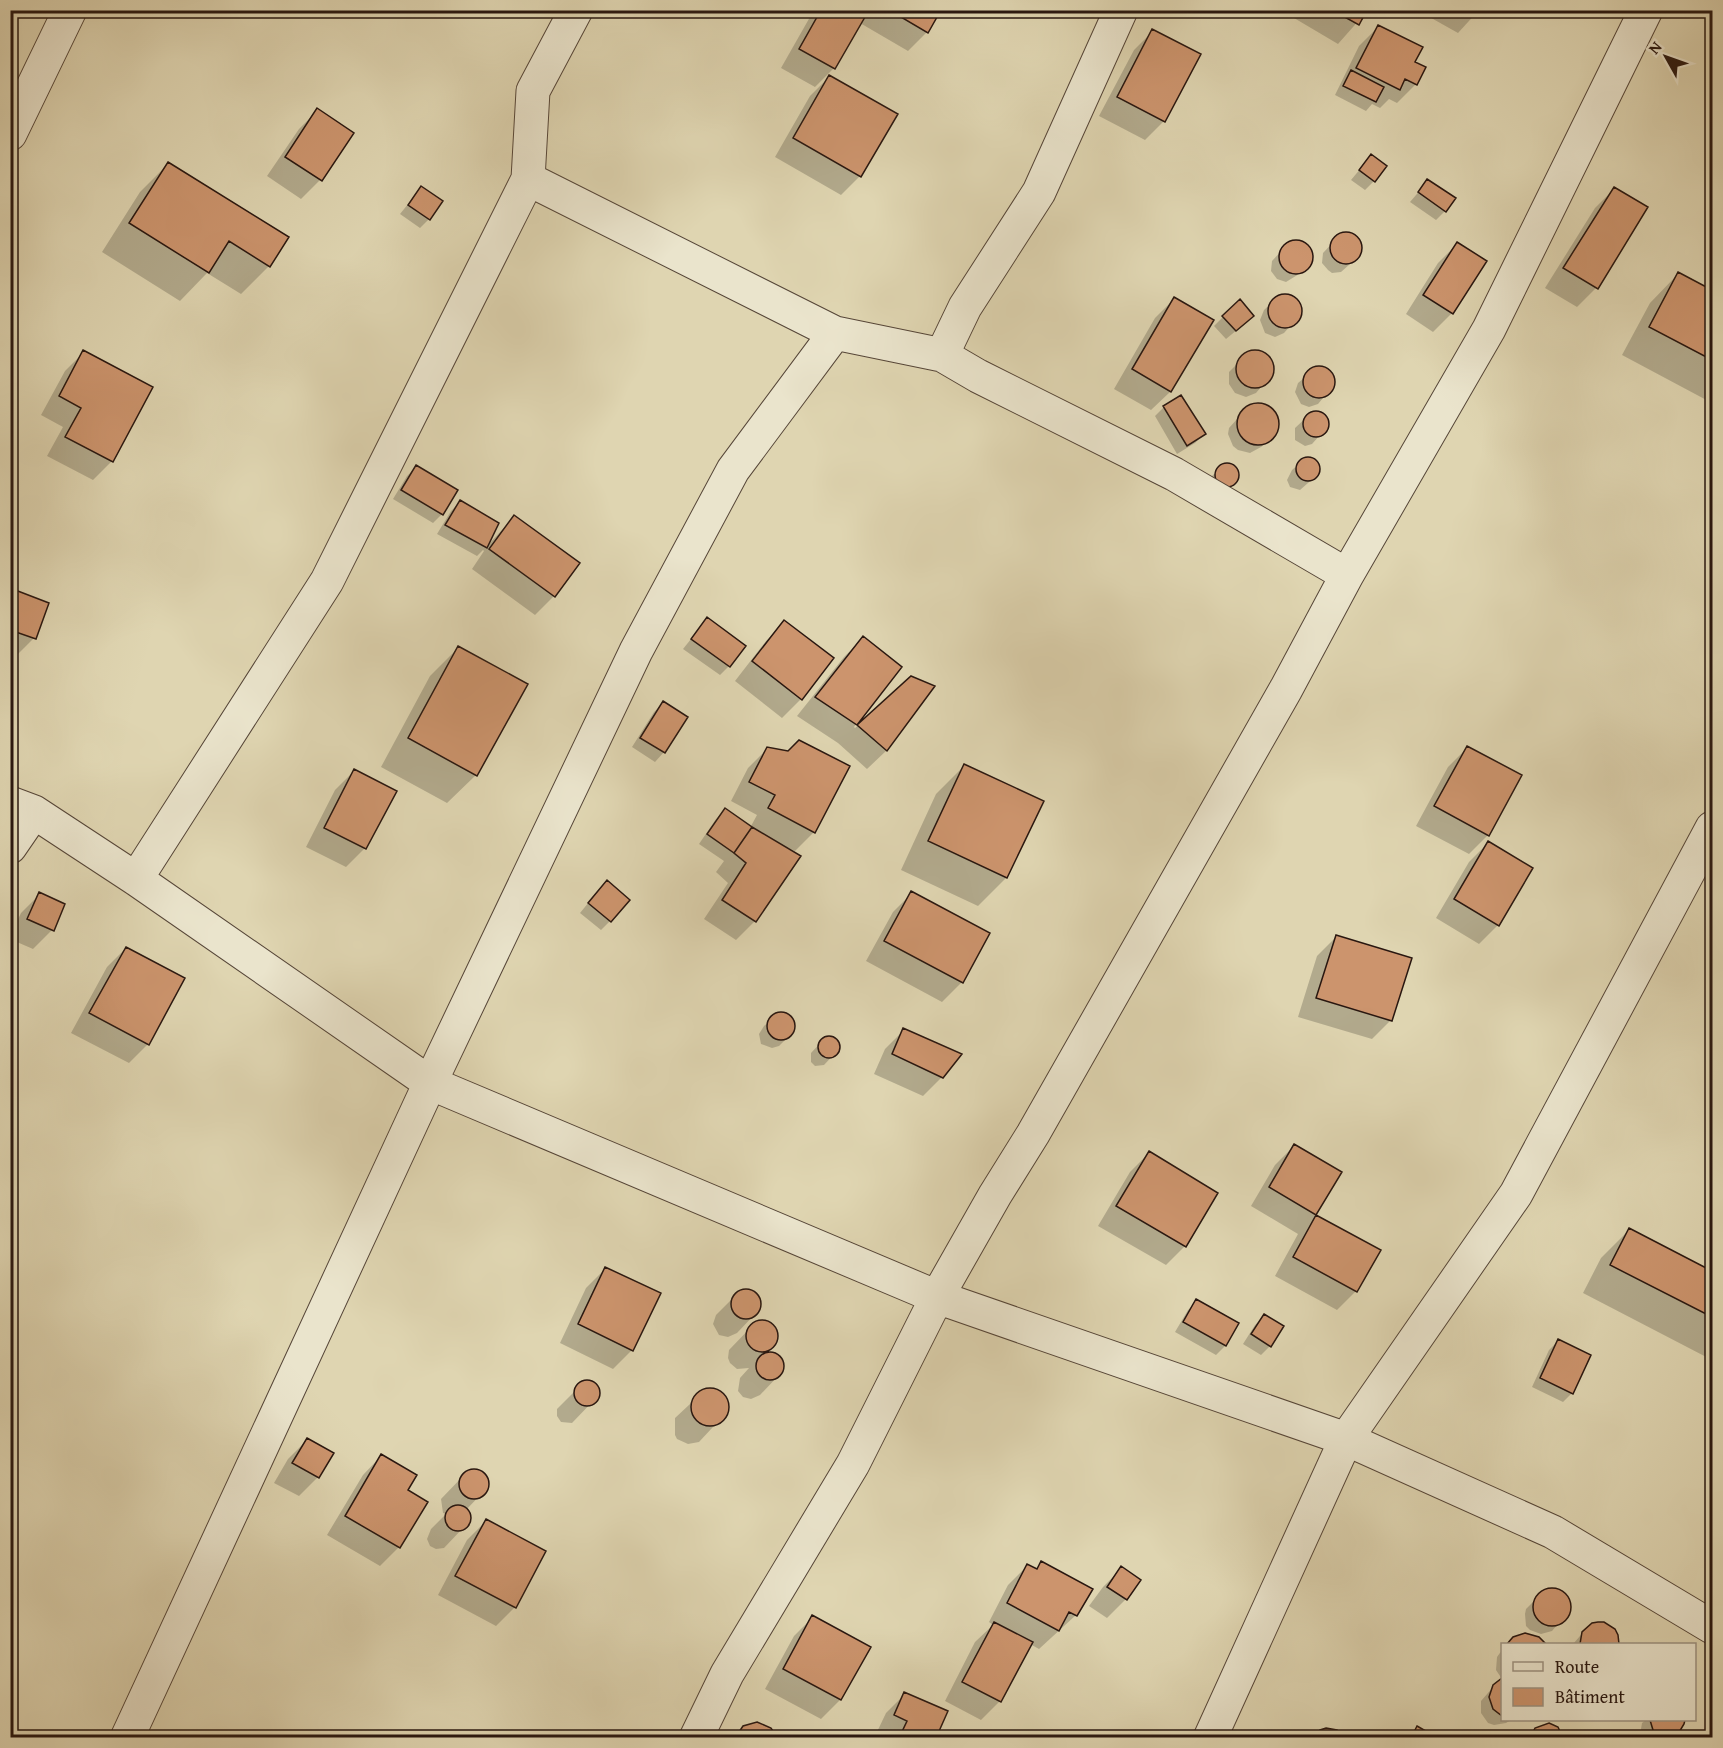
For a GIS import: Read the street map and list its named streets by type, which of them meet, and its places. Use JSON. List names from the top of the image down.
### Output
{
  "legend": ["Route", "Bâtiment"],
  "north": "top left"
}
